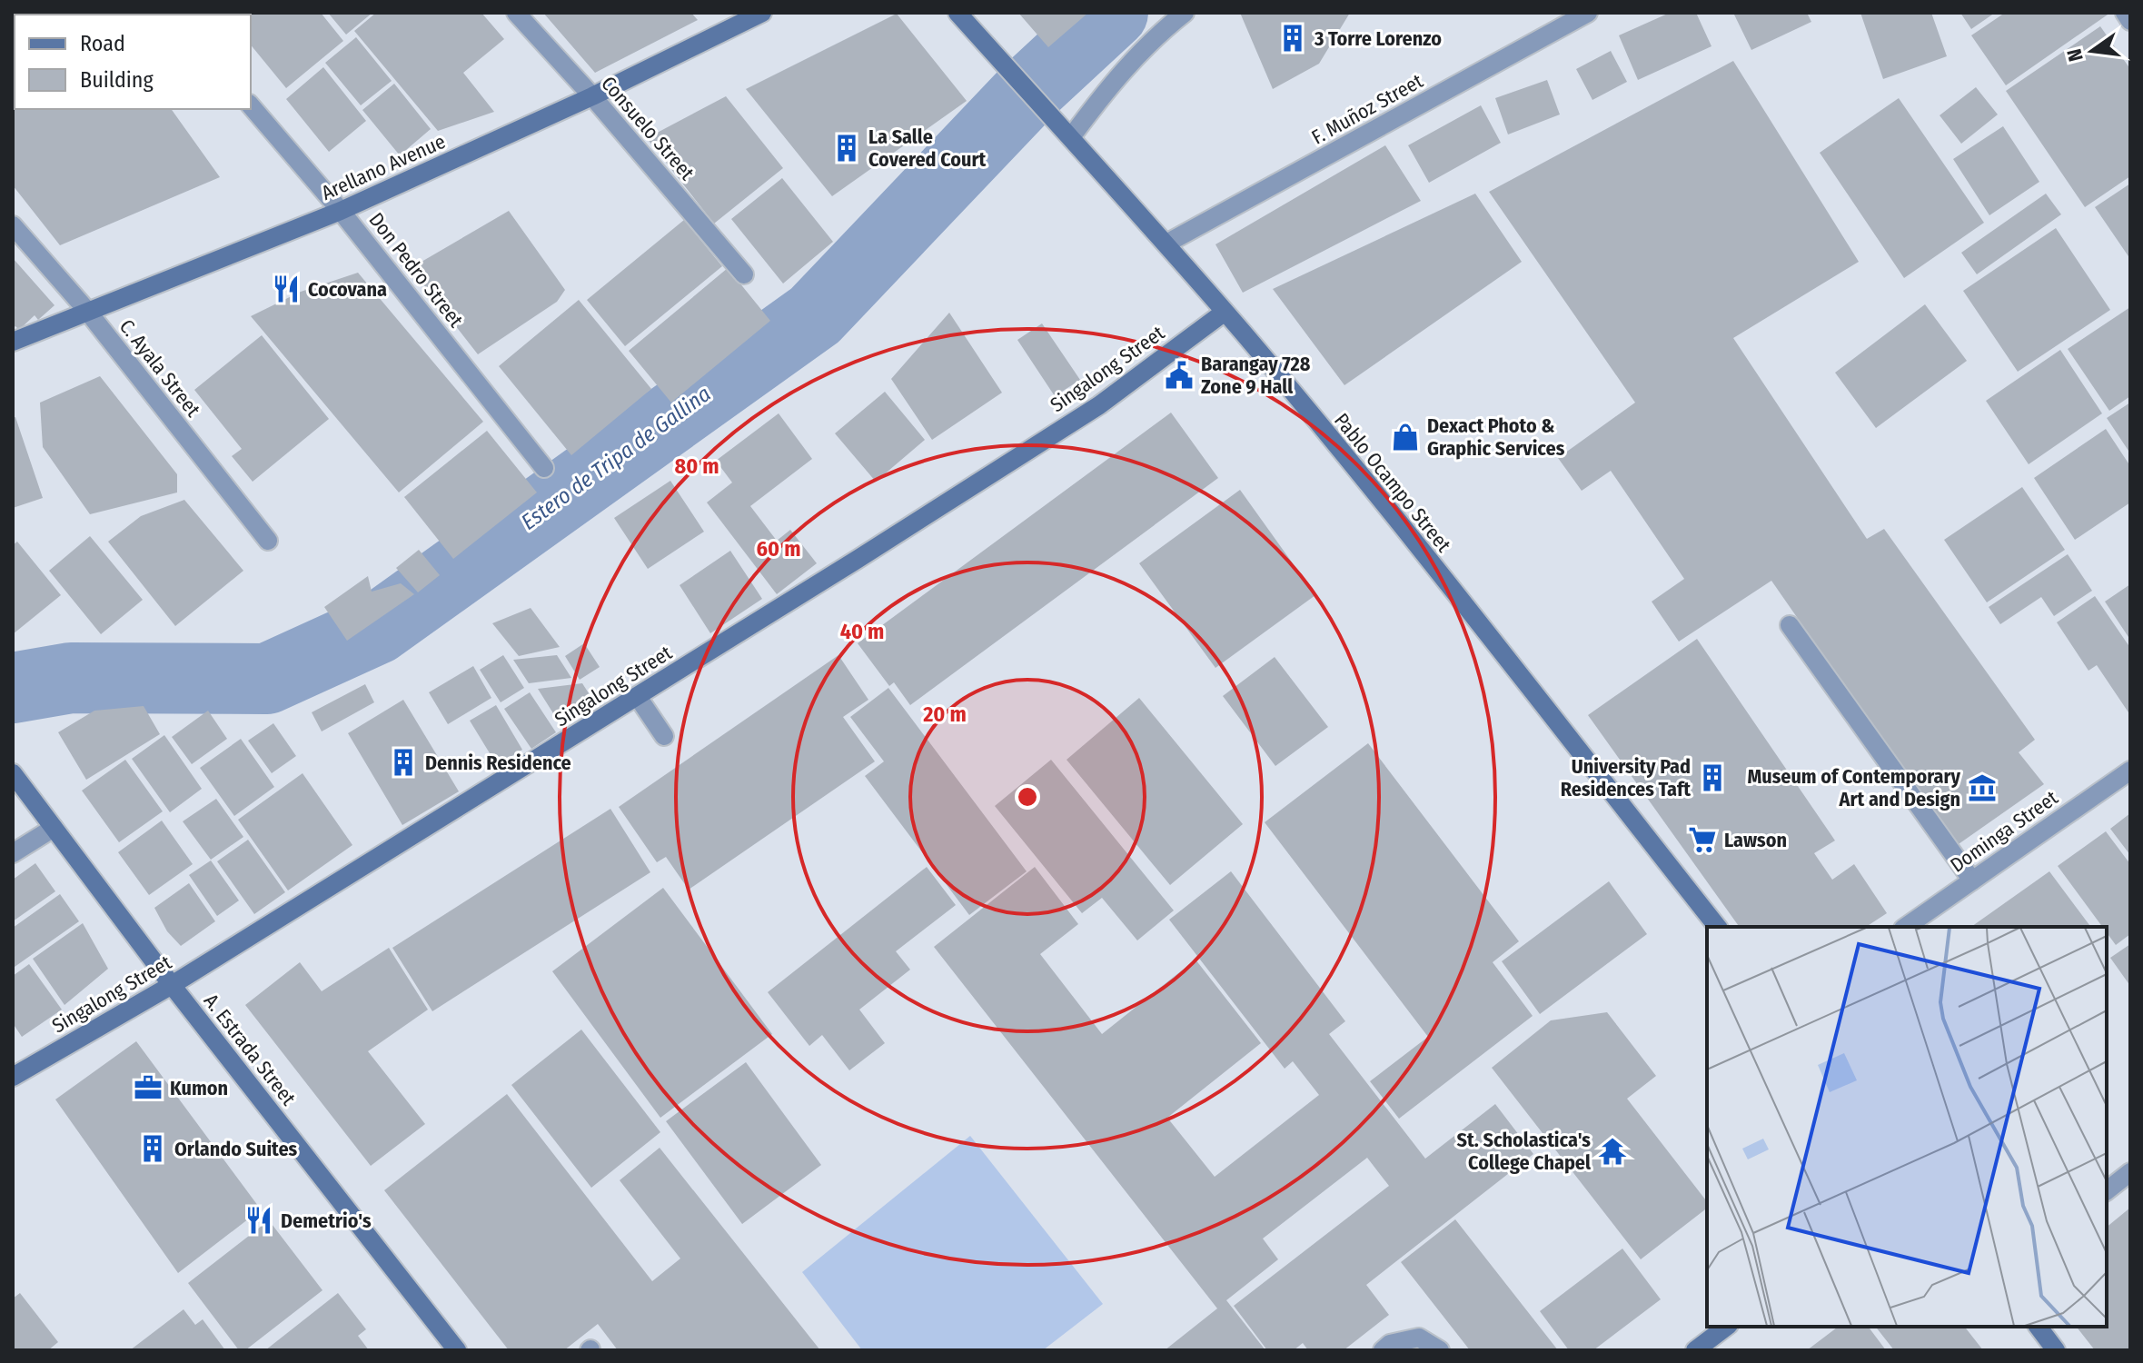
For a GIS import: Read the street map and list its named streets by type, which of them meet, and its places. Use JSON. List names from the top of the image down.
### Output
{
  "streets": {
    "main road": [
      "Arellano Avenue",
      "Singalong Street",
      "Pablo Ocampo Street",
      "A. Estrada Street"
    ],
    "street": [
      "F. Muñoz Street",
      "Consuelo Street",
      "Don Pedro Street",
      "C. Ayala Street",
      "Dominga Street"
    ]
  },
  "crossings": [
    ["F. Muñoz Street", "Pablo Ocampo Street"],
    ["Consuelo Street", "Arellano Avenue"],
    ["Arellano Avenue", "Don Pedro Street"],
    ["Arellano Avenue", "C. Ayala Street"],
    ["Singalong Street", "Pablo Ocampo Street"],
    ["Singalong Street", "A. Estrada Street"]
  ],
  "water": ["Estero de Tripa de Gallina"],
  "places": {
    "building": [
      "3 Torre Lorenzo",
      "La Salle Covered Court",
      "Dennis Residence",
      "University Pad Residences Taft",
      "Orlando Suites"
    ],
    "restaurant": ["Cocovana", "Demetrio's"],
    "public building": ["Barangay 728 Zone 9 Hall"],
    "shop": ["Dexact Photo & Graphic Services"],
    "museum": ["Museum of Contemporary Art and Design"],
    "supermarket": ["Lawson"],
    "office": ["Kumon"],
    "temple": ["St. Scholastica's College Chapel"]
  },
  "legend": ["Road", "Building"],
  "north": "left",
  "rings": [
    "80 m",
    "60 m",
    "40 m",
    "20 m"
  ]
}
